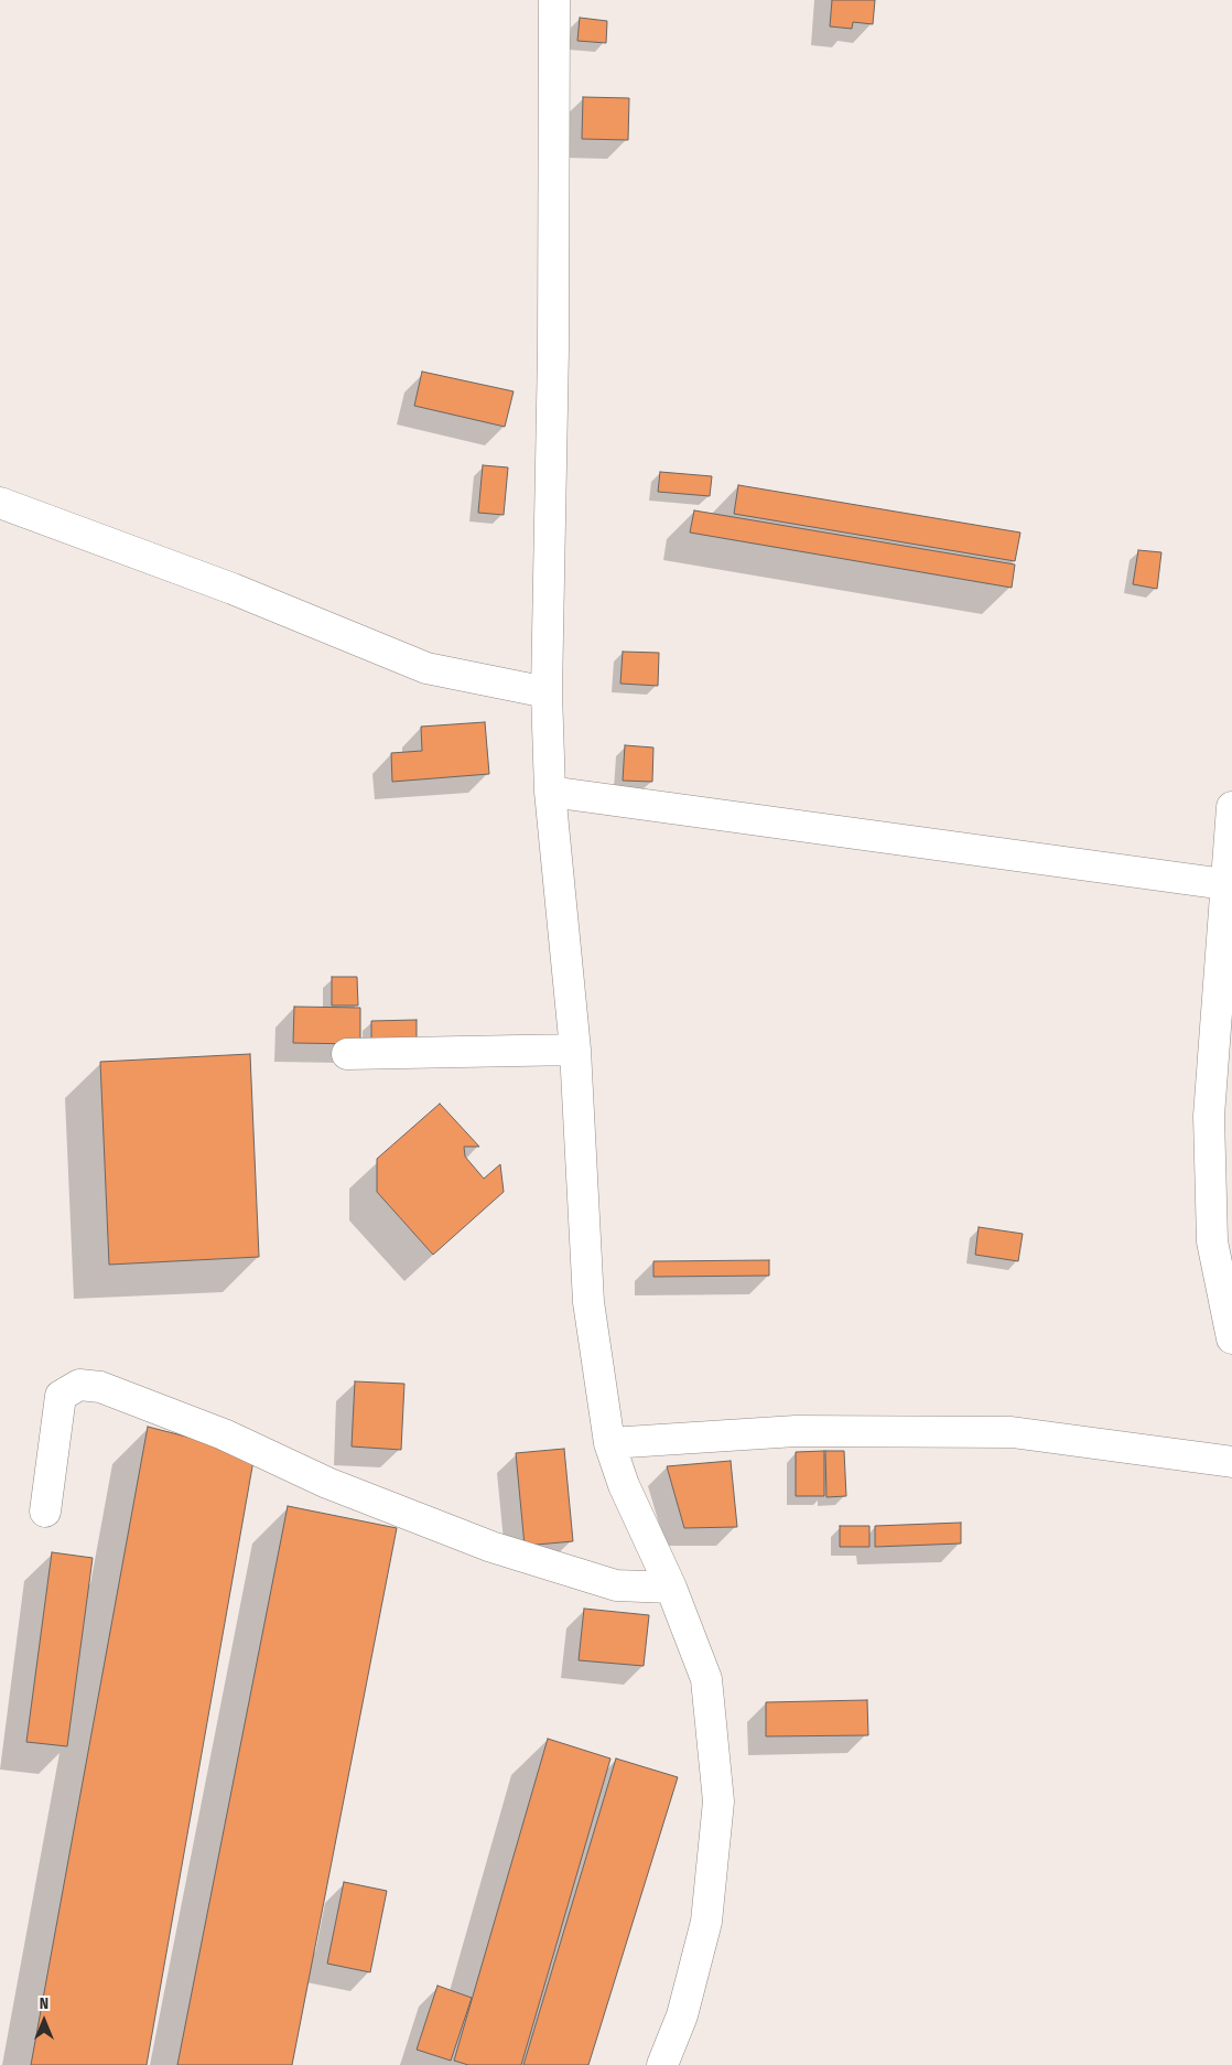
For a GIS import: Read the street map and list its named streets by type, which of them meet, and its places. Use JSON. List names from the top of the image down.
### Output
{
  "north": "top"
}
